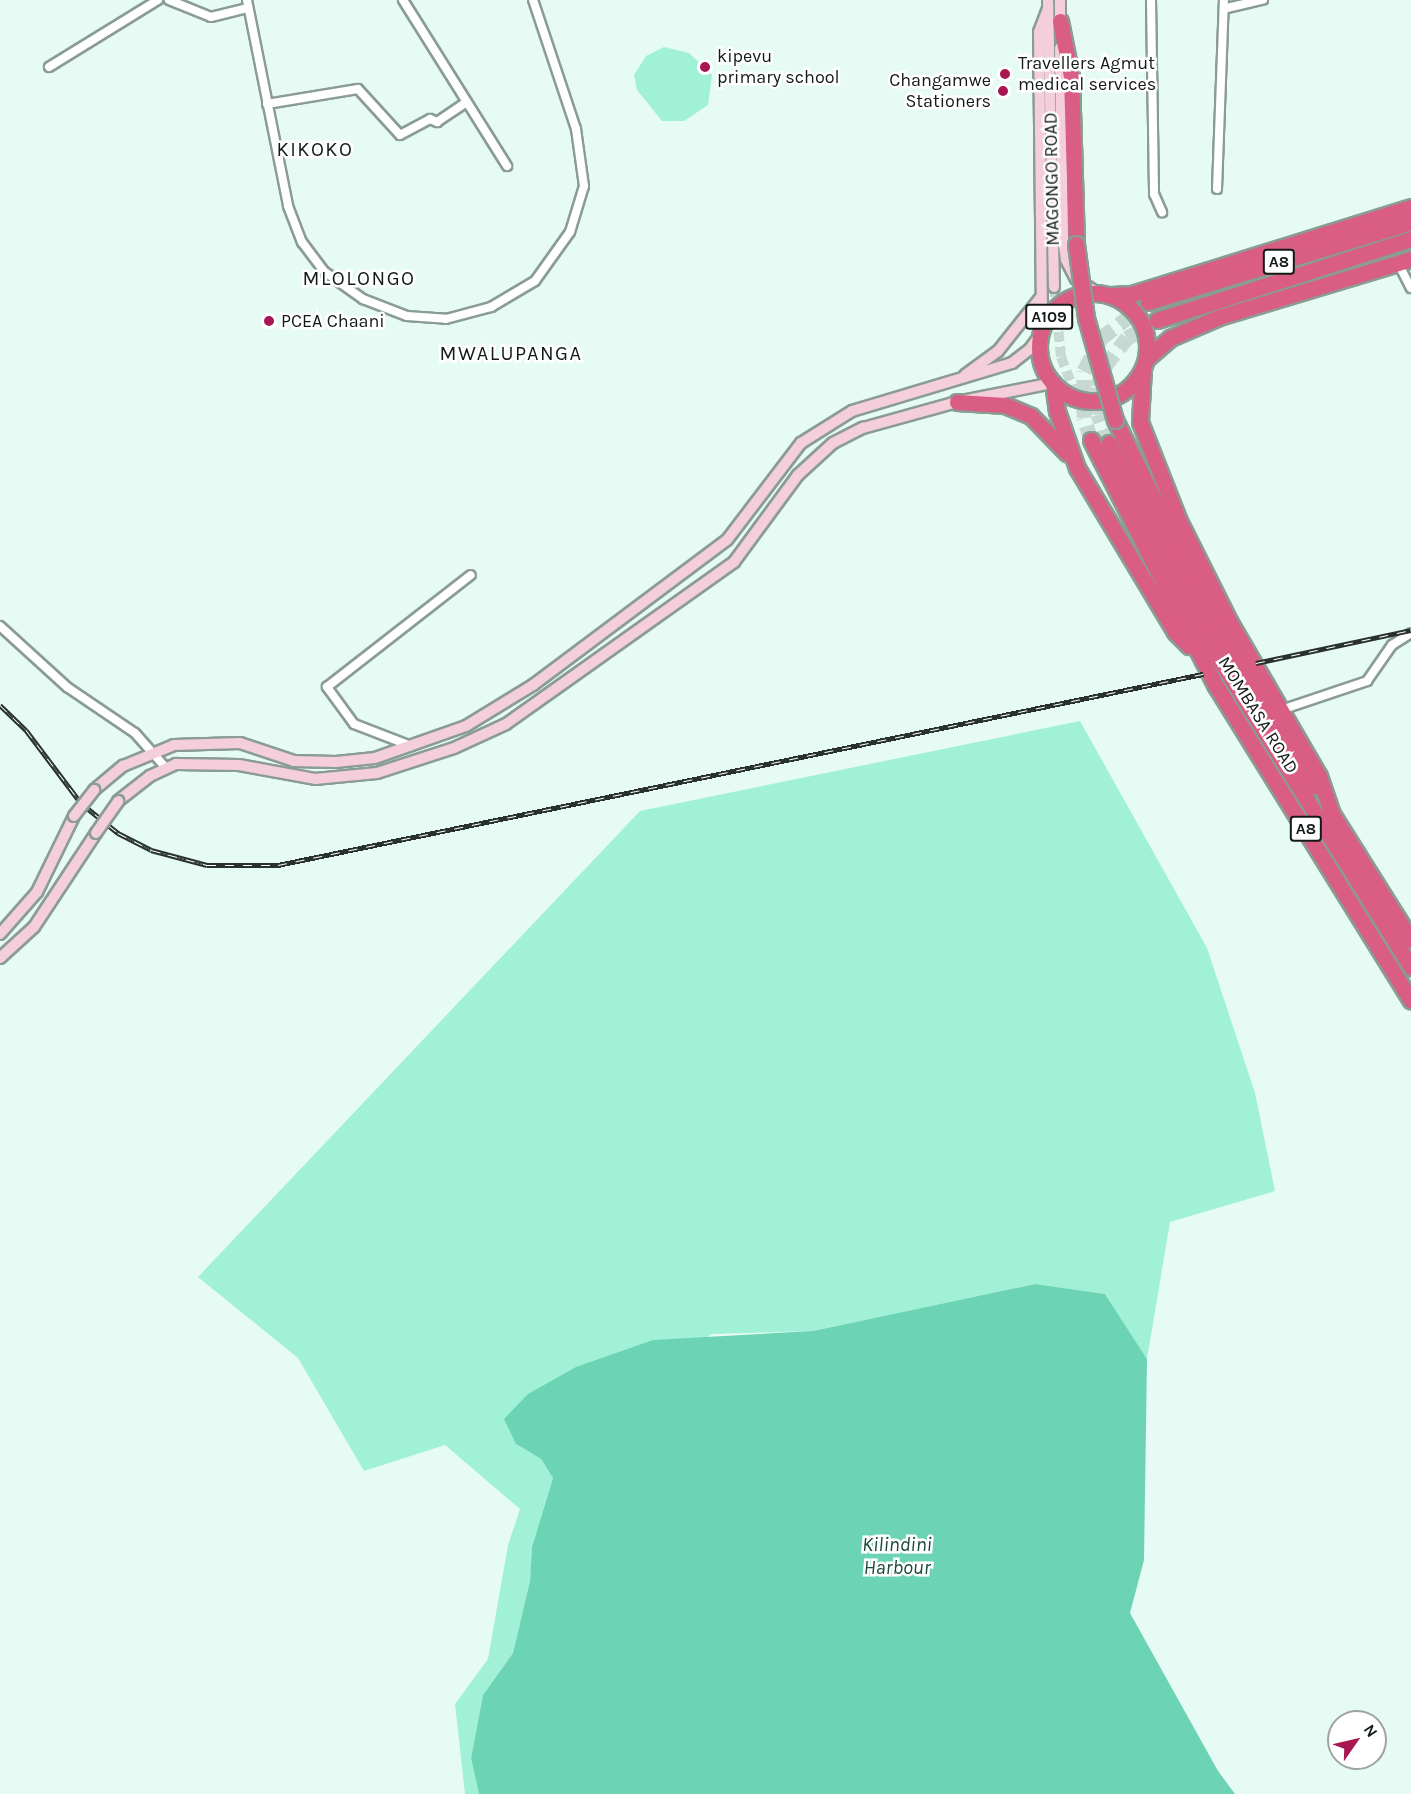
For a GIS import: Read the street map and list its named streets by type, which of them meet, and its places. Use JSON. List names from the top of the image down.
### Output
{
  "streets": {
    "highway": ["A8", "A109", "MOMBASA ROAD"],
    "main road": ["MAGONGO ROAD"]
  },
  "crossings": [
    ["MAGONGO ROAD", "A109"]
  ],
  "districts": ["KIKOKO", "MLOLONGO", "MWALUPANGA"],
  "water": ["Kilindini Harbour"],
  "places": [
    "kipevu primary school",
    "Travellers Agmut medical services",
    "Changamwe Stationers",
    "PCEA Chaani"
  ],
  "north": "top right"
}
